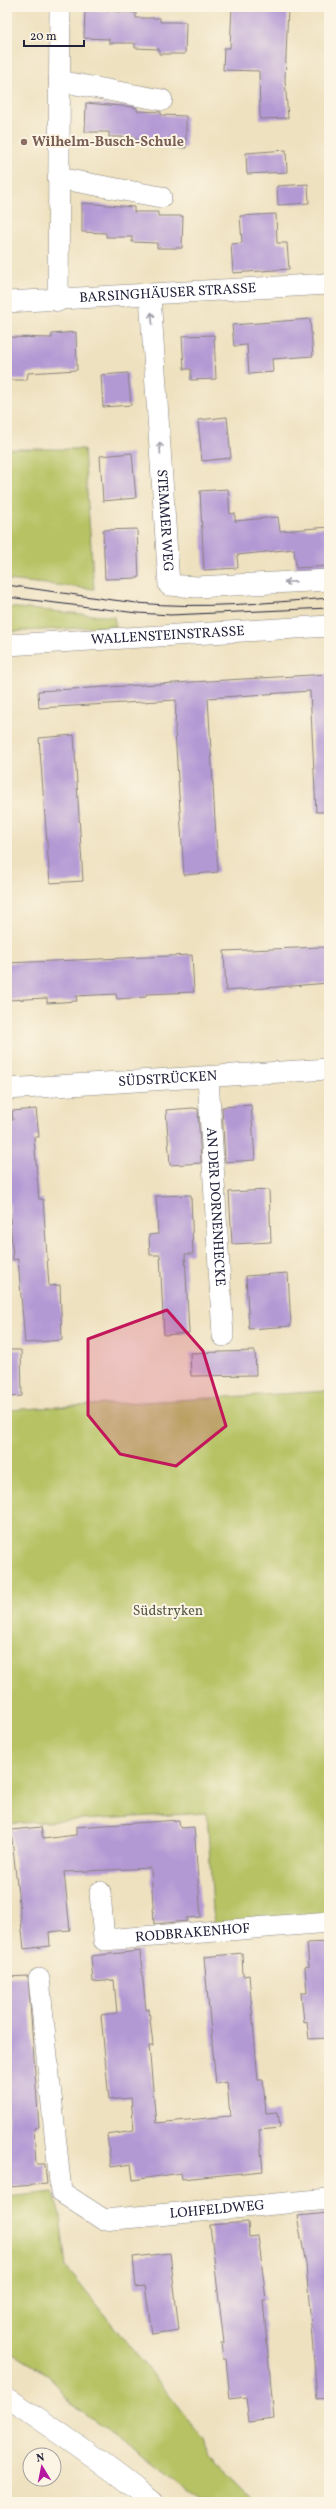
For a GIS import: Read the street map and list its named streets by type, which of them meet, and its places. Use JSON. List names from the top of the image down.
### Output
{
  "streets": {
    "street": [
      "BARSINGHÄUSER STRASSE",
      "STEMMER WEG",
      "WALLENSTEINSTRASSE",
      "SÜDSTRÜCKEN",
      "AN DER DORNENHECKE",
      "RODBRAKENHOF",
      "LOHFELDWEG"
    ]
  },
  "crossings": [
    ["BARSINGHÄUSER STRASSE", "STEMMER WEG"],
    ["SÜDSTRÜCKEN", "AN DER DORNENHECKE"]
  ],
  "parks": ["Südstryken"],
  "places": ["Wilhelm-Busch-Schule"],
  "scale_bar": "20 m",
  "north": "top"
}
